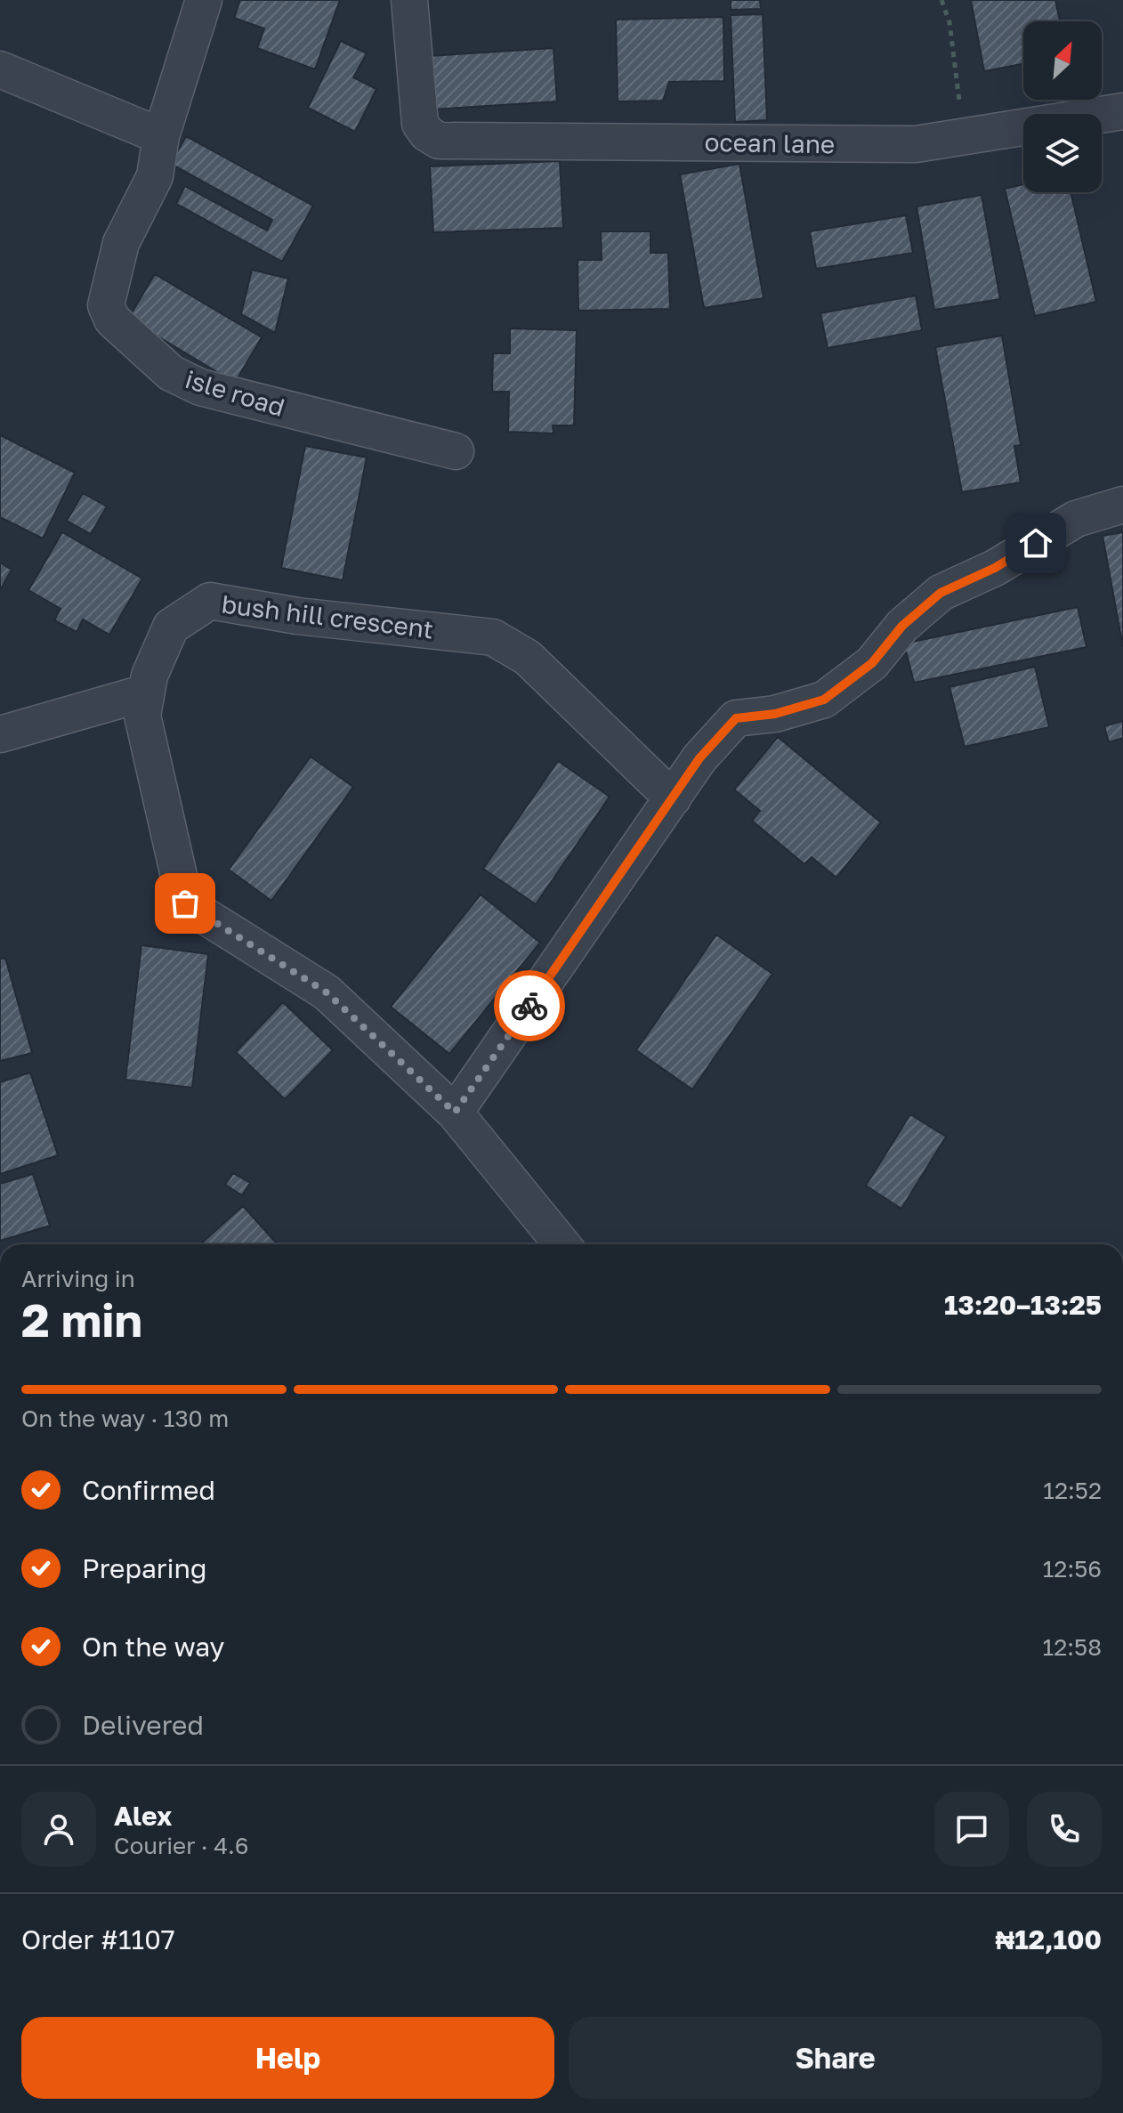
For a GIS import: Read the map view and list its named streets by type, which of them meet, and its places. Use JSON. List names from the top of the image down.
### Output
{
  "streets": {
    "street": ["ocean lane", "isle road", "bush hill crescent"]
  },
  "north": "top right",
  "page": {
    "heading": ["2 min", "Arriving in", "13:20–13:25"],
    "panel": [
      "Alex",
      "Courier · 4.6",
      "Order #1107",
      "₦12,100"
    ],
    "bar": "On the way · 130 m",
    "list": [
      ["Confirmed", "12:52"],
      ["Preparing", "12:56"],
      ["On the way", "12:58"],
      "Delivered"
    ],
    "buttons": ["Help", "Share"]
  }
}
